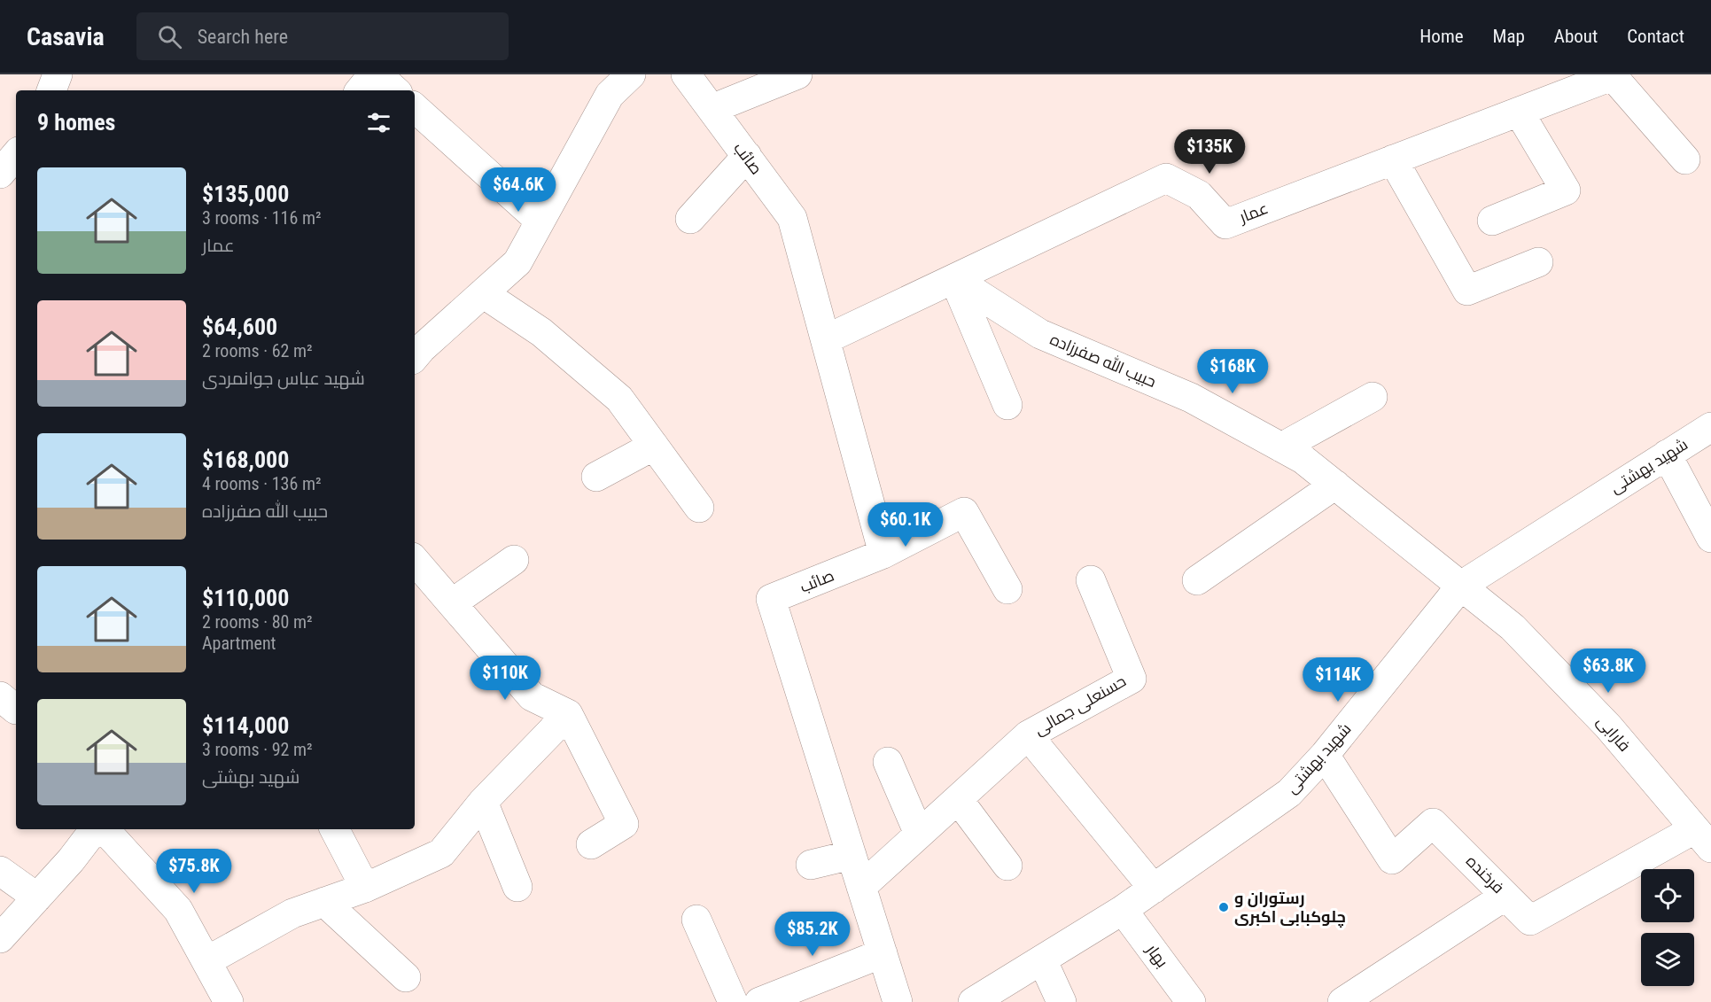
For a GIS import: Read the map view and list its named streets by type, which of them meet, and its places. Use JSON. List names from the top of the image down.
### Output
{
  "streets": {
    "street": [
      "صائب",
      "عمار",
      "حبیب الله صفرزاده",
      "شهید بهشتی",
      "حسنعلی جمالی",
      "فارابی",
      "فرخنده",
      "بهار"
    ]
  },
  "crossings": [
    ["صائب", "عمار"],
    ["عمار", "حبیب الله صفرزاده"],
    ["حبیب الله صفرزاده", "شهید بهشتی"],
    ["حبیب الله صفرزاده", "فارابی"],
    ["شهید بهشتی", "حسنعلی جمالی"],
    ["شهید بهشتی", "فارابی"],
    ["شهید بهشتی", "فرخنده"],
    ["شهید بهشتی", "بهار"],
    ["فارابی", "فرخنده"]
  ],
  "places": ["رستوران و چلوکبابی اکبری"],
  "page": {
    "header": "Casavia",
    "search": "Search here",
    "nav": [
      "Home",
      "Map",
      "About",
      "Contact"
    ],
    "heading": "9 homes",
    "price": [
      "$135K",
      "$64.6K",
      "$168K",
      "$60.1K",
      "$63.8K",
      "$110K",
      "$114K",
      "$75.8K",
      "$85.2K"
    ],
    "list": [
      {
        "name": "$135,000",
        "note": "3 rooms · 116 m² · عمار"
      },
      {
        "name": "$64,600",
        "note": "2 rooms · 62 m² · شهید عباس جوانمردی"
      },
      {
        "name": "$168,000",
        "note": "4 rooms · 136 m² · حبیب الله صفرزاده"
      },
      {
        "name": "$110,000",
        "note": "2 rooms · 80 m² · Apartment"
      },
      {
        "name": "$114,000",
        "note": "3 rooms · 92 m² · شهید بهشتی"
      }
    ]
  }
}
